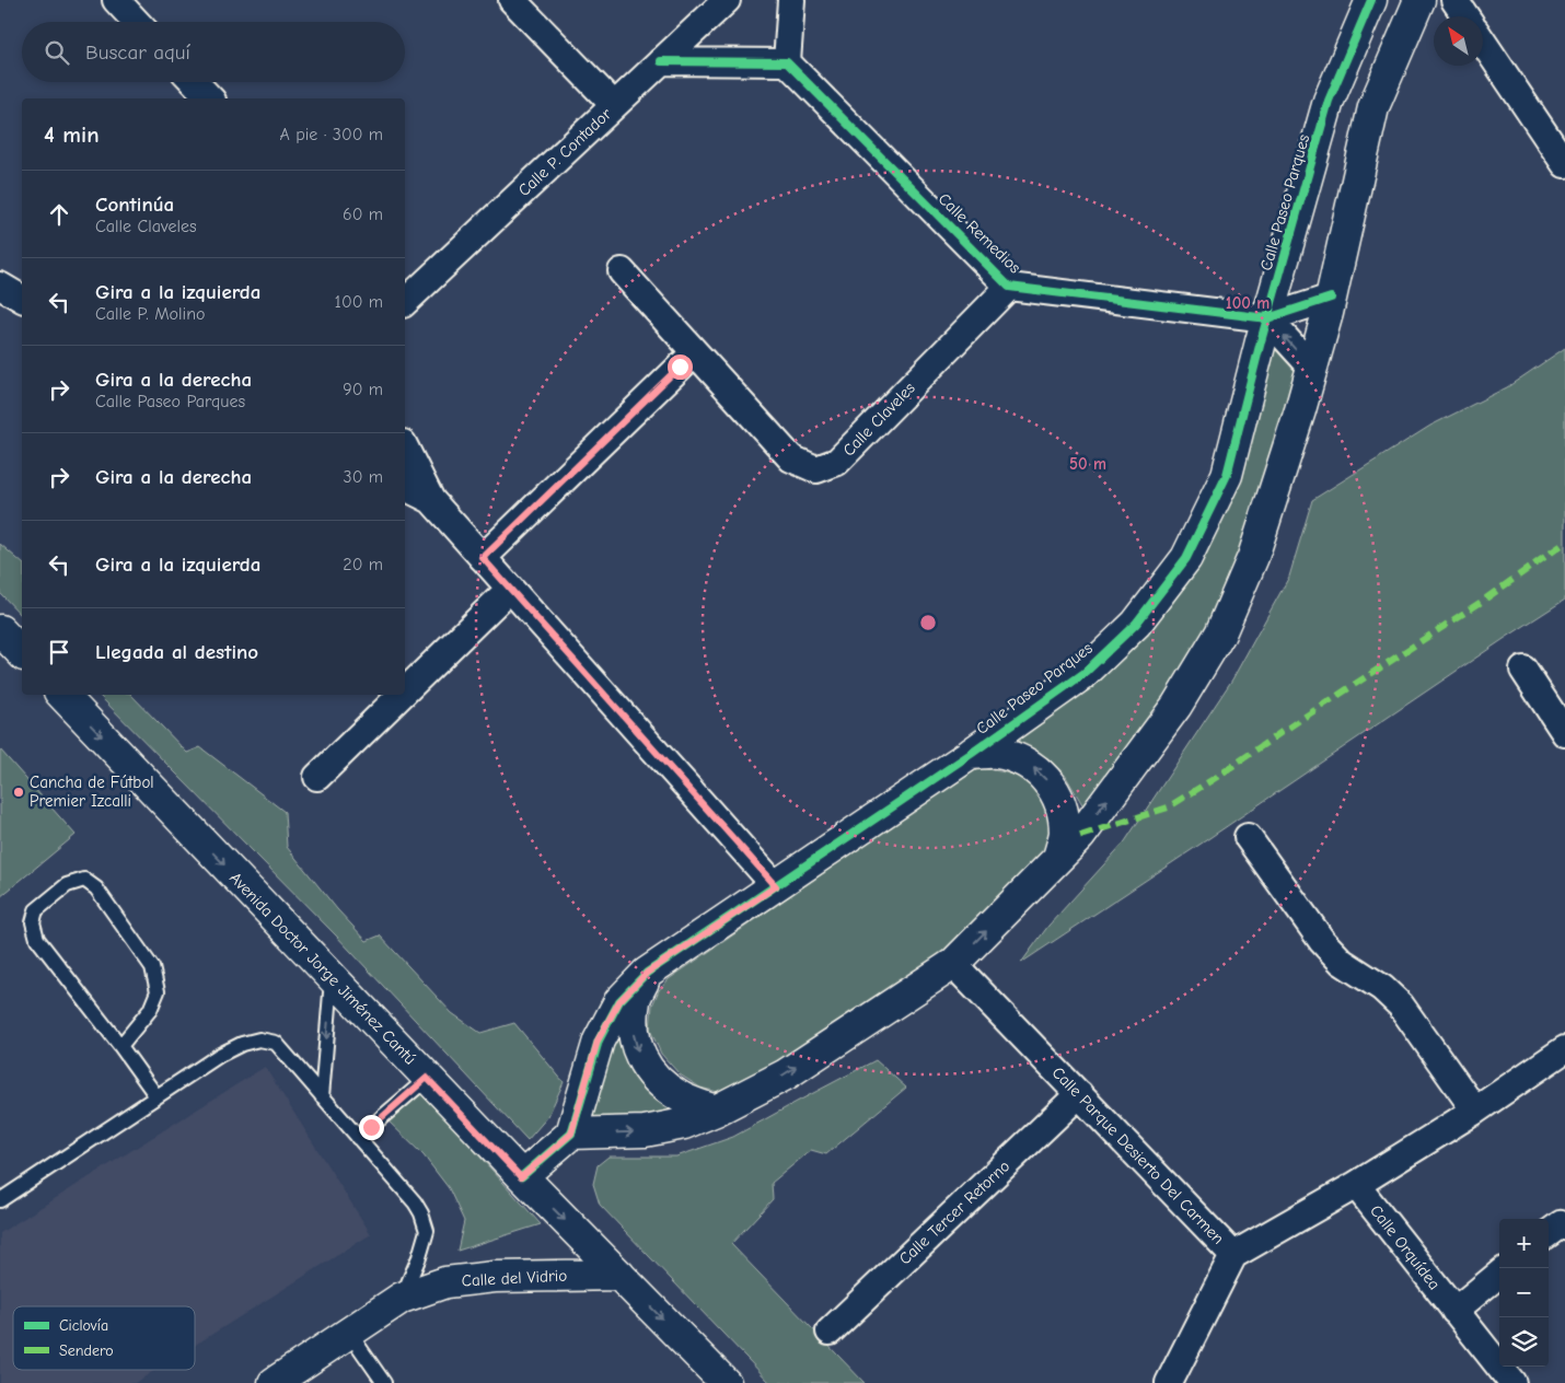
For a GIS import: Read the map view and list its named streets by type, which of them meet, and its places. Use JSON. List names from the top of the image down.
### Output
{
  "streets": {
    "street": [
      "Calle P. Contador",
      "Calle Paseo Parques",
      "Calle Remedios",
      "Calle Claveles",
      "Avenida Doctor Jorge Jiménez Cantú",
      "Calle Parque Desierto Del Carmen",
      "Calle Tercer Retorno",
      "Calle Orquídea",
      "Calle del Vidrio"
    ]
  },
  "crossings": [
    ["Calle Paseo Parques", "Calle Remedios"],
    ["Calle Remedios", "Calle Claveles"],
    ["Avenida Doctor Jorge Jiménez Cantú", "Calle del Vidrio"],
    ["Calle Parque Desierto Del Carmen", "Calle Tercer Retorno"],
    ["Calle Parque Desierto Del Carmen", "Calle Orquídea"]
  ],
  "one_way": ["Avenida Doctor Jorge Jiménez Cantú"],
  "places": ["Cancha de Fútbol Premier Izcalli"],
  "legend": ["Ciclovía", "Sendero"],
  "north": "top left",
  "page": {
    "search": "Buscar aquí",
    "heading": ["4 min", "A pie · 300 m"],
    "list": [
      ["Continúa", "Calle Claveles", "60 m"],
      ["Gira a la izquierda", "Calle P. Molino", "100 m"],
      ["Gira a la derecha", "Calle Paseo Parques", "90 m"],
      ["Gira a la derecha", "30 m"],
      ["Gira a la izquierda", "20 m"],
      "Llegada al destino"
    ],
    "map_buttons": ["+", "−"]
  },
  "rings": ["100 m", "50 m"]
}
